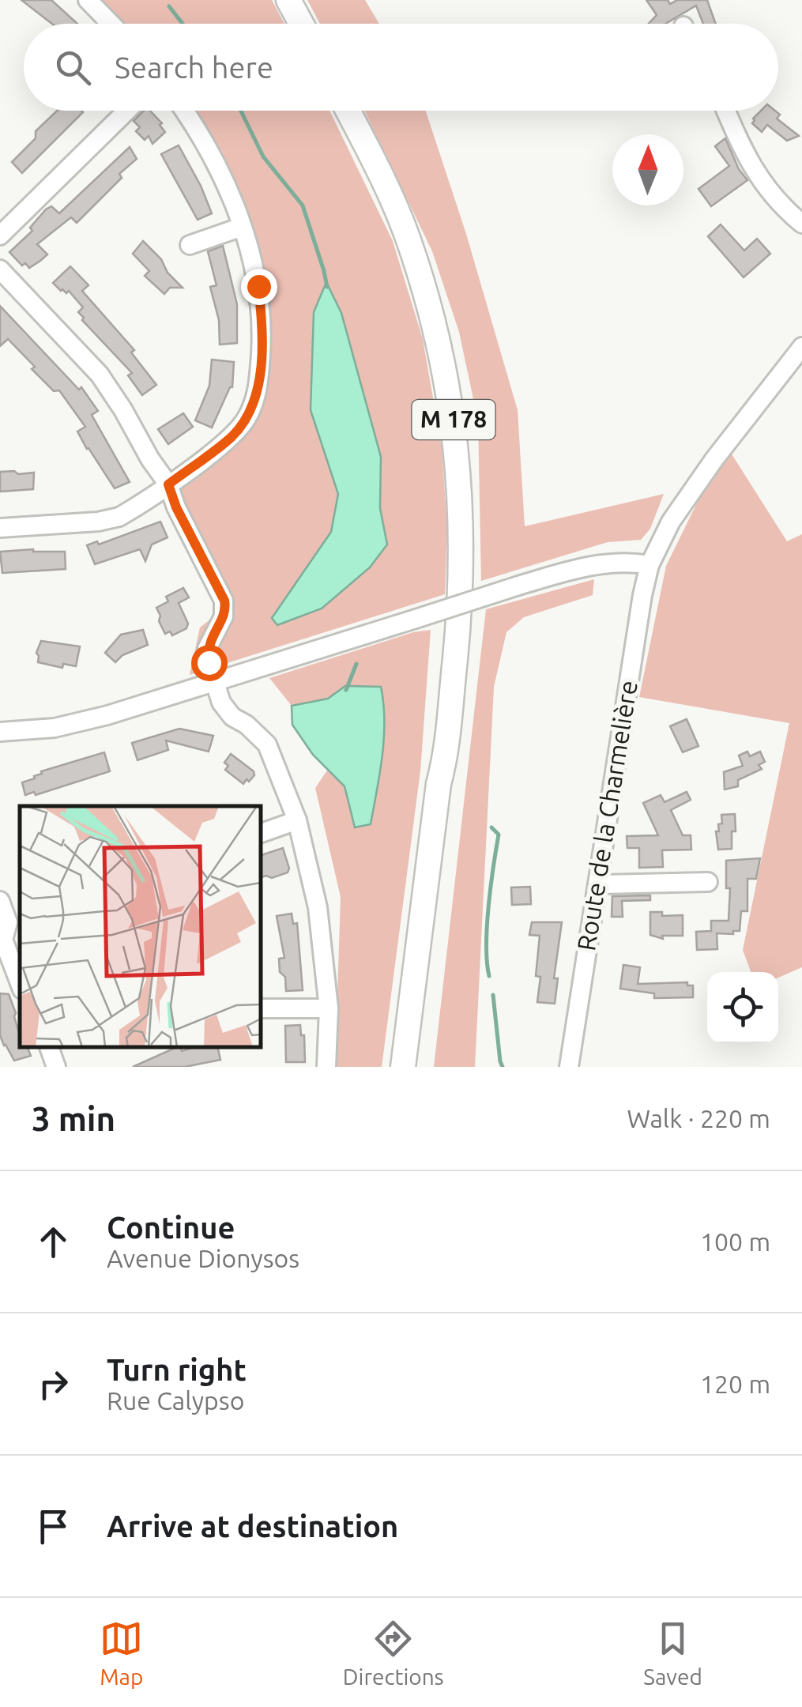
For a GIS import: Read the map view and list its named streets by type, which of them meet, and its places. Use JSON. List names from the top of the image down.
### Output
{
  "streets": {
    "main road": ["M 178"],
    "street": ["Route de la Charmelière"]
  },
  "north": "top",
  "page": {
    "search": "Search here",
    "heading": ["3 min", "Walk · 220 m"],
    "list": [
      ["Continue", "Avenue Dionysos", "100 m"],
      ["Turn right", "Rue Calypso", "120 m"],
      "Arrive at destination"
    ],
    "nav": ["Map", "Directions", "Saved"]
  }
}
